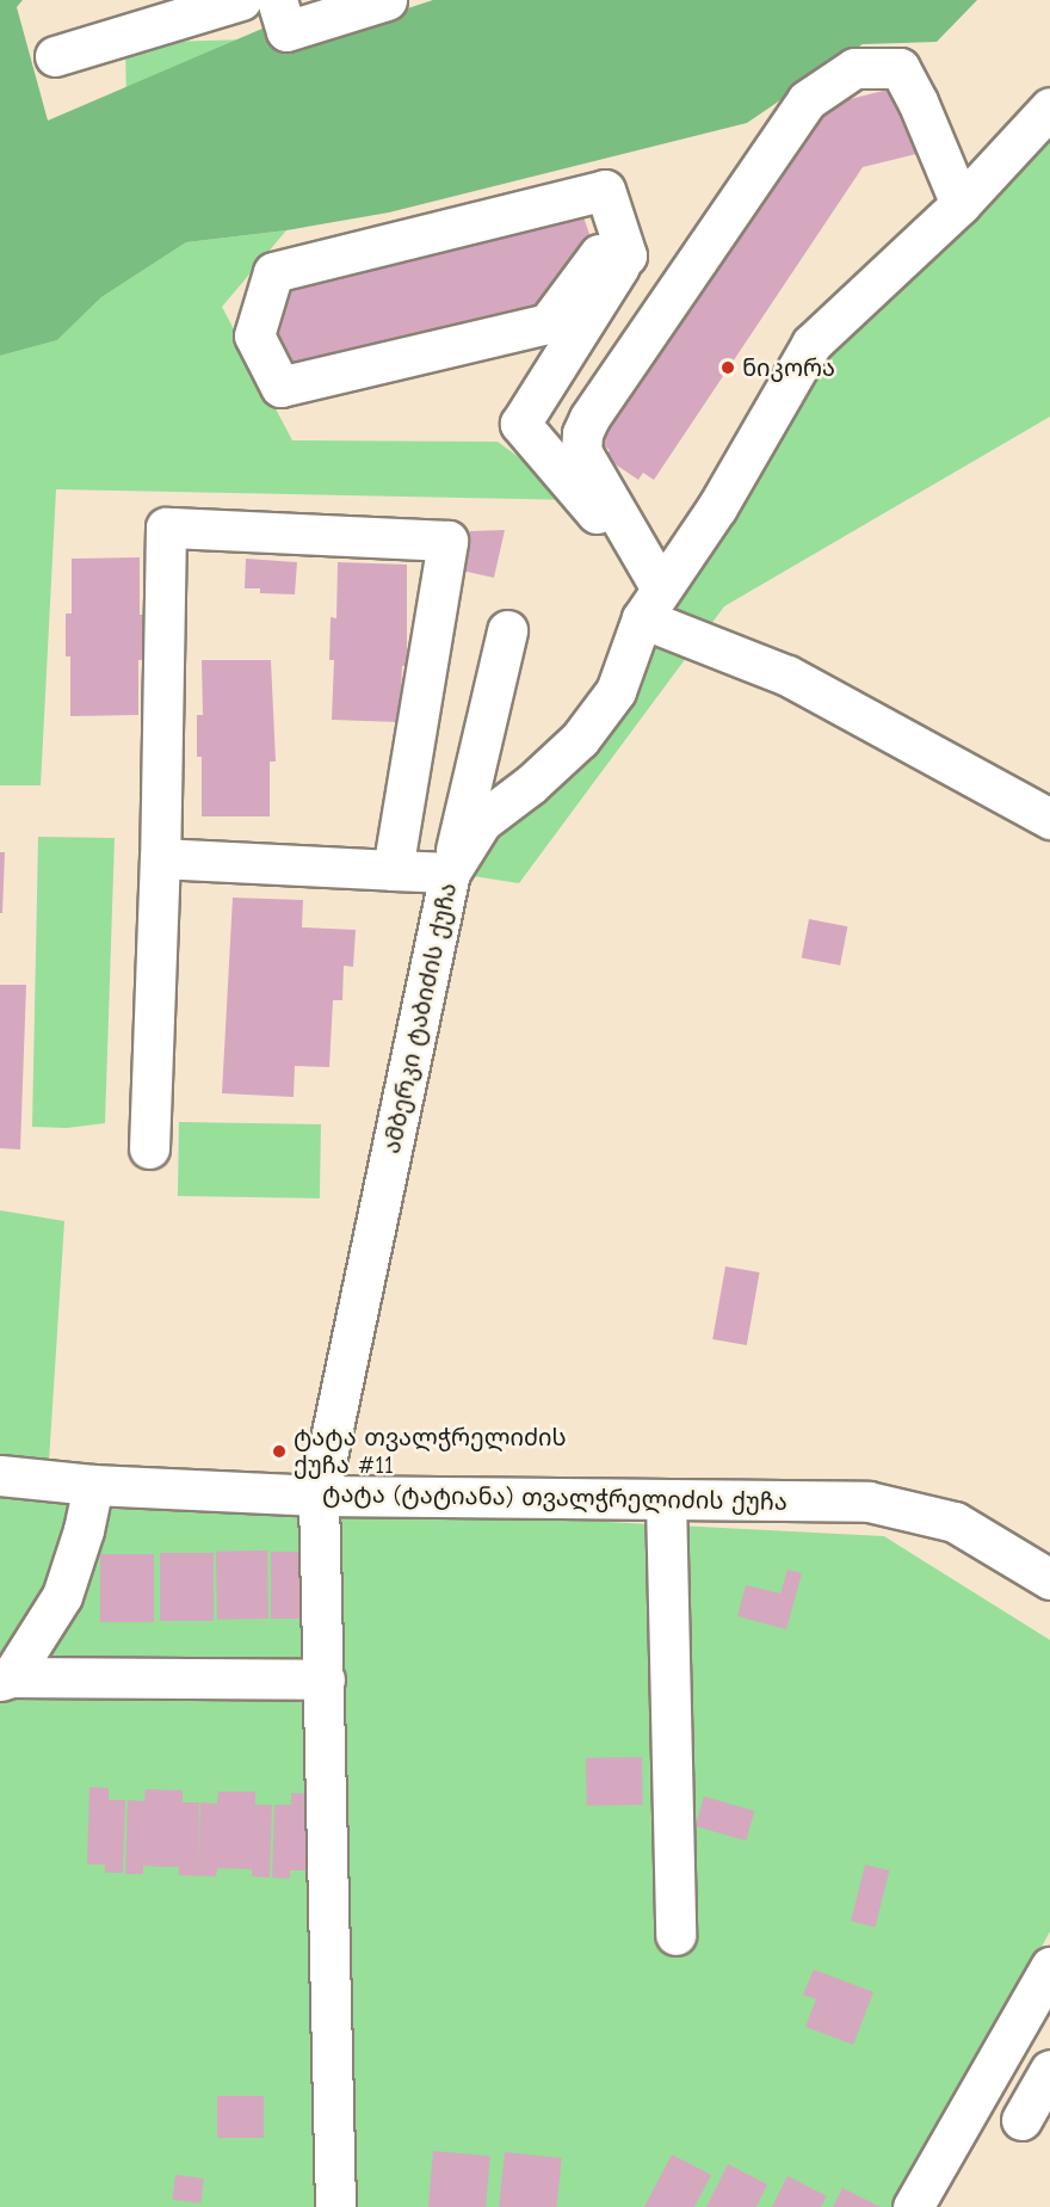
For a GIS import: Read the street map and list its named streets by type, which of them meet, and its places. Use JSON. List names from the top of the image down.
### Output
{
  "streets": {
    "street": ["ამბერკი ტაბიძის ქუჩა", "ტატა (ტატიანა) თვალჭრელიძის ქუჩა"]
  },
  "crossings": [
    ["ამბერკი ტაბიძის ქუჩა", "ტატა (ტატიანა) თვალჭრელიძის ქუჩა"]
  ],
  "places": ["ნიკორა", "ტატა თვალჭრელიძის ქუჩა #11"]
}
